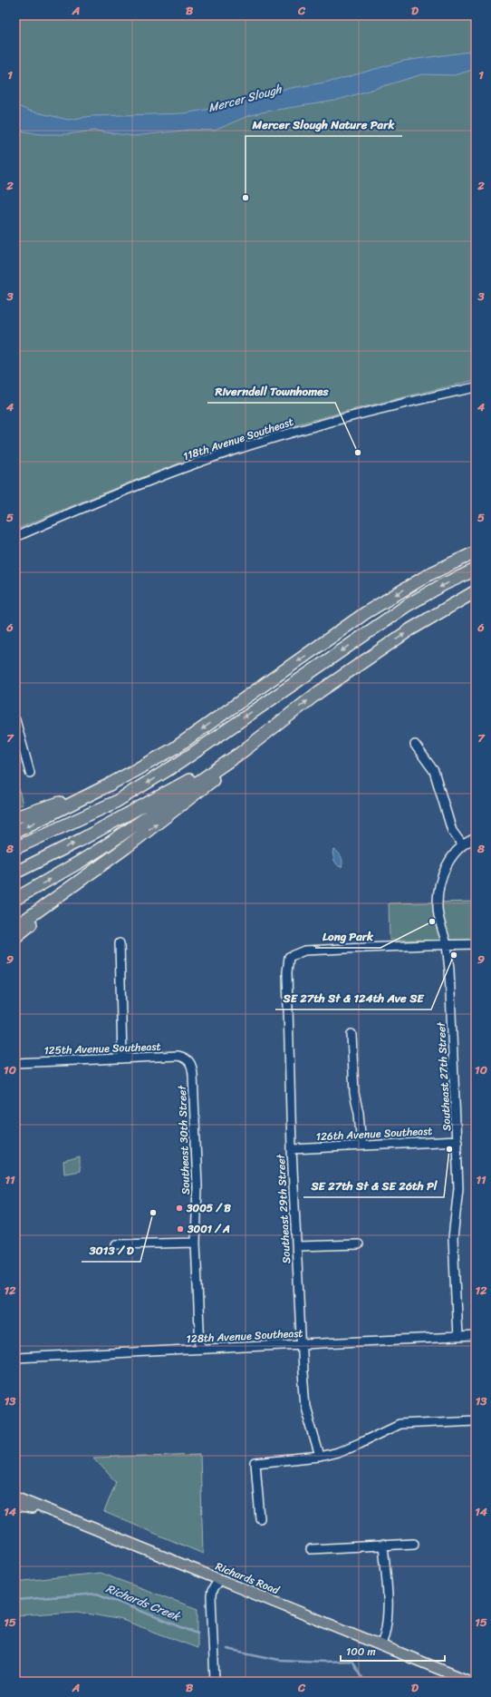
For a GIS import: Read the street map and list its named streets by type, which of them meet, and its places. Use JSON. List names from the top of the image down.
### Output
{
  "streets": {
    "main road": ["Richards Road"],
    "street": [
      "118th Avenue Southeast",
      "125th Avenue Southeast",
      "Southeast 27th Street",
      "126th Avenue Southeast",
      "Southeast 30th Street",
      "Southeast 29th Street",
      "128th Avenue Southeast"
    ]
  },
  "crossings": [
    ["125th Avenue Southeast", "Southeast 30th Street"],
    ["Southeast 27th Street", "126th Avenue Southeast"],
    ["Southeast 27th Street", "Southeast 29th Street"],
    ["Southeast 27th Street", "128th Avenue Southeast"],
    ["126th Avenue Southeast", "Southeast 29th Street"],
    ["Southeast 30th Street", "128th Avenue Southeast"],
    ["Southeast 29th Street", "128th Avenue Southeast"]
  ],
  "water": ["Mercer Slough", "Richards Creek"],
  "places": [
    "Mercer Slough Nature Park",
    "Riverndell Townhomes",
    "Long Park",
    "SE 27th St & 124th Ave SE",
    "SE 27th St & SE 26th Pl",
    "3005 / B",
    "3013 / D",
    "3001 / A"
  ],
  "scale_bar": "100 m",
  "grid": {
    "columns": [
      "A",
      "B",
      "C",
      "D"
    ],
    "rows": [
      "1",
      "2",
      "3",
      "4",
      "5",
      "6",
      "7",
      "8",
      "9",
      "10",
      "11",
      "12",
      "13",
      "14",
      "15"
    ]
  }
}
